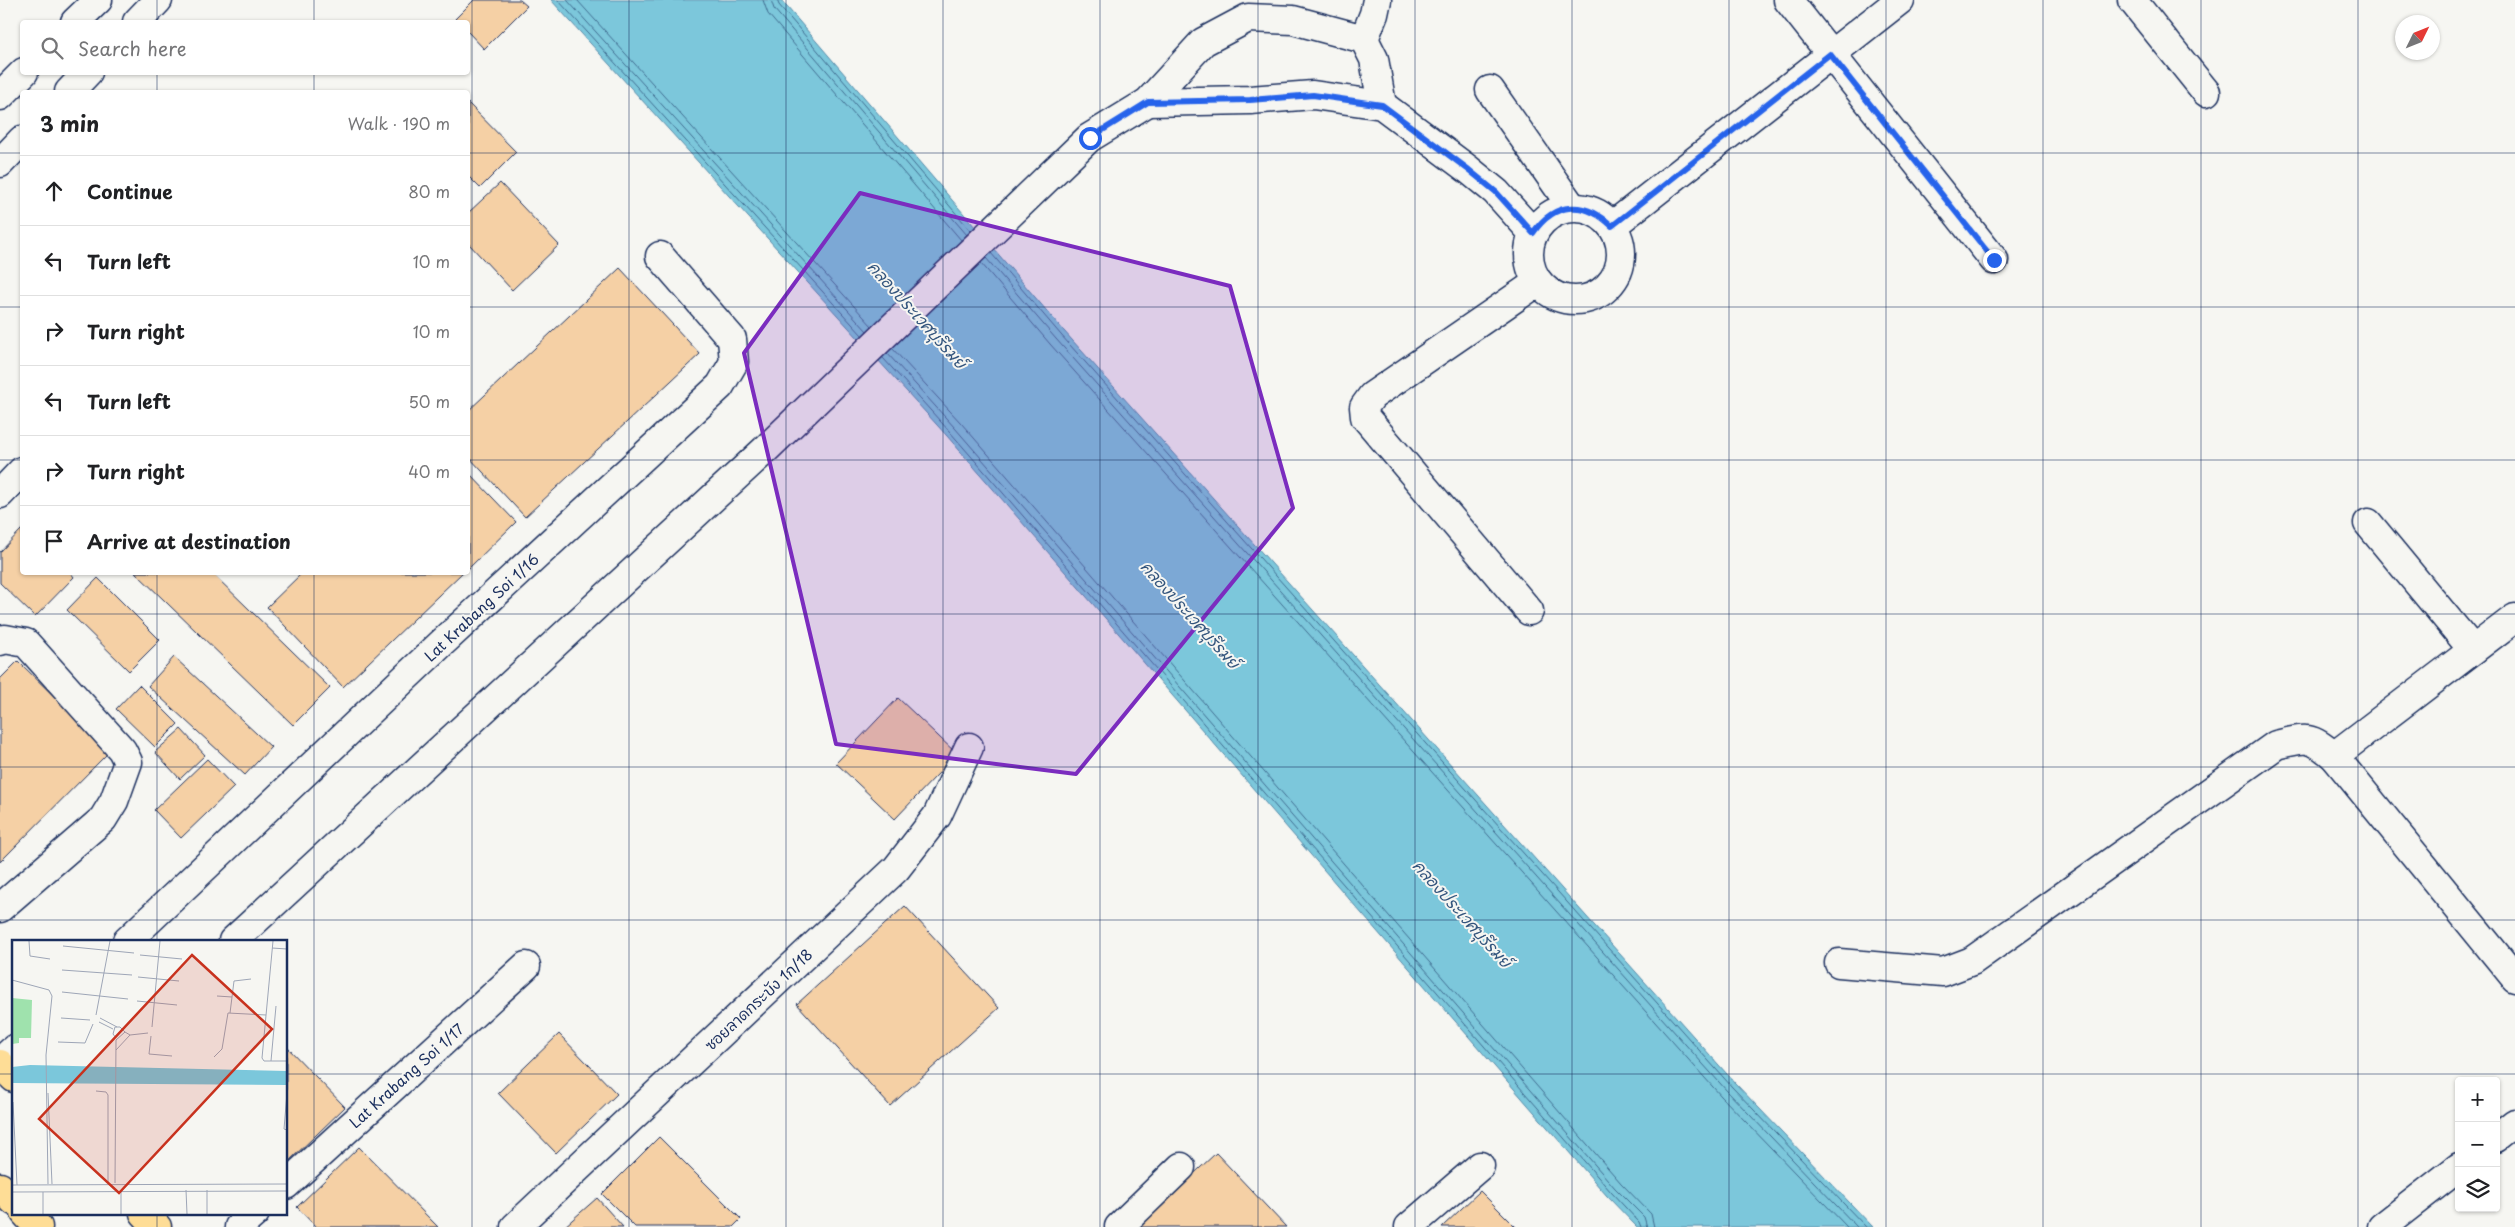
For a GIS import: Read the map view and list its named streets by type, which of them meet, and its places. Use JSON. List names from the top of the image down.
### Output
{
  "streets": {
    "street": ["Lat Krabang Soi 1/16", "ซอยลาดกระบัง 1ก/18", "Lat Krabang Soi 1/17"]
  },
  "water": ["คลองประเวศบุรีรมย์"],
  "north": "top right",
  "page": {
    "search": "Search here",
    "heading": ["3 min", "Walk · 190 m"],
    "list": [
      ["Continue", "80 m"],
      ["Turn left", "10 m"],
      ["Turn right", "10 m"],
      ["Turn left", "50 m"],
      ["Turn right", "40 m"],
      "Arrive at destination"
    ],
    "map_buttons": ["+", "−"]
  }
}
